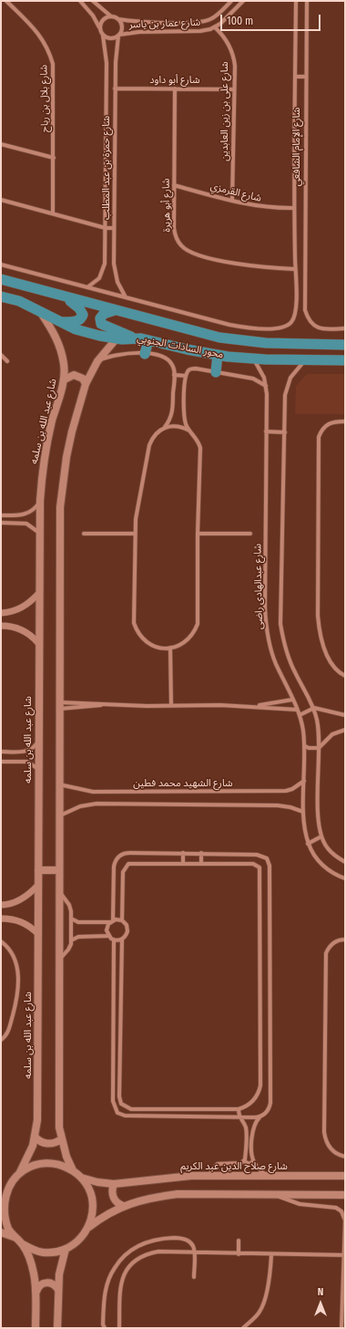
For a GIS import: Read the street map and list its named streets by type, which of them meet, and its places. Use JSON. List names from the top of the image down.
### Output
{
  "streets": {
    "main road": ["محور السادات الجنوبي", "شارع عبد الله بن سلمه", "شارع صلاح الدين عبد الكريم"],
    "street": [
      "شارع عمار بن ياسر",
      "شارع أبو داود",
      "شارع بلال بن رباح",
      "شارع على بن زين العابدين",
      "شارع الإمام الشافعي",
      "شارع حمزة بن عبد المطلب",
      "شارع القرمزي",
      "شارع أبو هريرة",
      "شارع عبدالهادى راضى",
      "شارع الشهيد محمد فطين"
    ]
  },
  "crossings": [
    ["شارع عمار بن ياسر", "شارع على بن زين العابدين"],
    ["شارع عمار بن ياسر", "شارع حمزة بن عبد المطلب"],
    ["شارع أبو داود", "شارع على بن زين العابدين"],
    ["شارع أبو داود", "شارع حمزة بن عبد المطلب"],
    ["شارع أبو داود", "شارع أبو هريرة"],
    ["شارع على بن زين العابدين", "شارع القرمزي"],
    ["شارع الإمام الشافعي", "شارع حمزة بن عبد المطلب"],
    ["شارع الإمام الشافعي", "شارع القرمزي"],
    ["شارع الإمام الشافعي", "شارع أبو هريرة"],
    ["شارع القرمزي", "شارع أبو هريرة"],
    ["محور السادات الجنوبي", "شارع عبد الله بن سلمه"],
    ["محور السادات الجنوبي", "شارع عبدالهادى راضى"],
    ["شارع عبد الله بن سلمه", "شارع صلاح الدين عبد الكريم"],
    ["شارع عبدالهادى راضى", "شارع الشهيد محمد فطين"]
  ],
  "scale_bar": "100 m",
  "north": "top"
}
